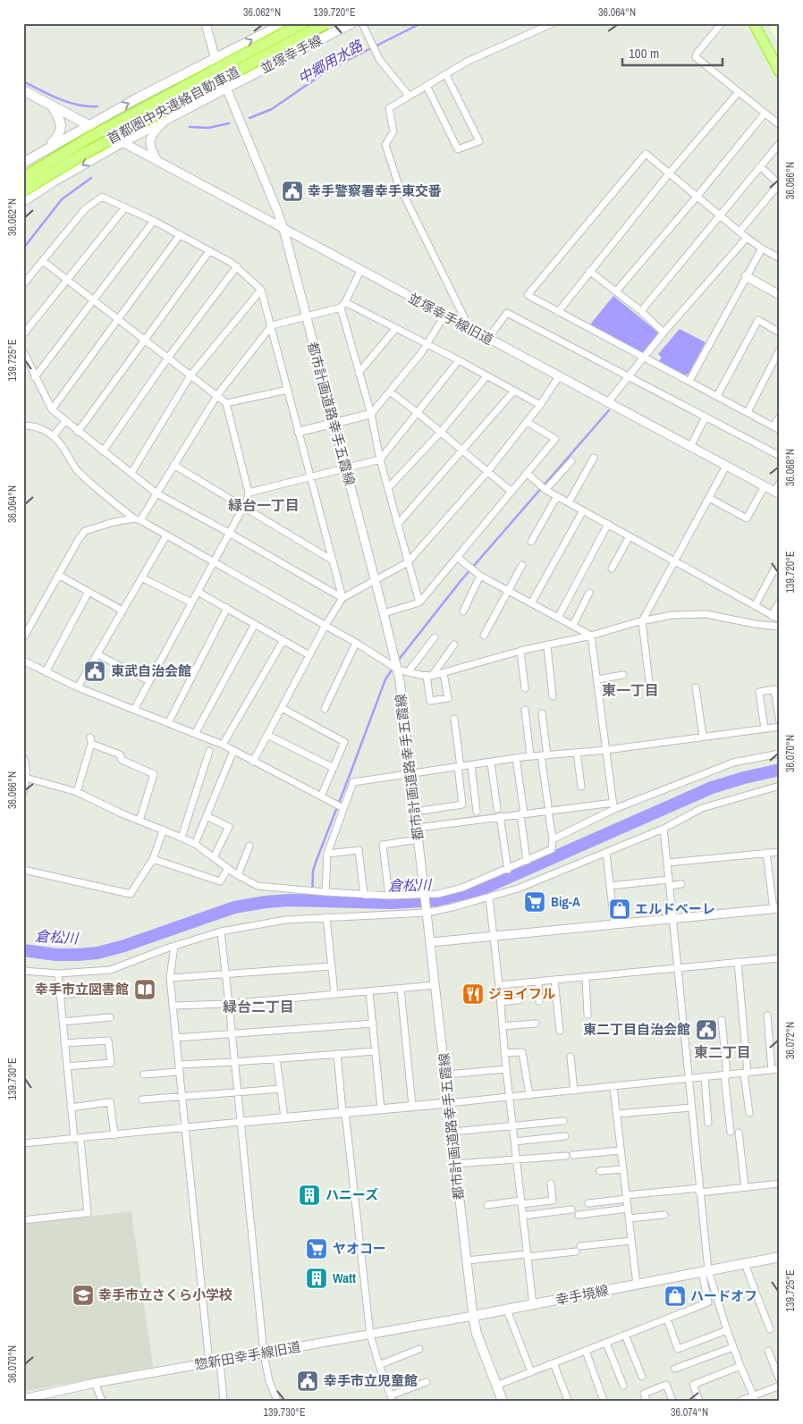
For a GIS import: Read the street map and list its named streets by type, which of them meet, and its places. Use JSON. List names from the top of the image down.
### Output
{
  "streets": {
    "highway": ["首都圏中央連絡自動車道"],
    "main road": ["並塚幸手線", "幸手境線"],
    "street": ["並塚幸手線旧道", "都市計画道路幸手五霞線", "惣新田幸手線旧道"]
  },
  "crossings": [
    ["並塚幸手線", "並塚幸手線旧道"],
    ["並塚幸手線", "都市計画道路幸手五霞線"],
    ["並塚幸手線旧道", "都市計画道路幸手五霞線"],
    ["都市計画道路幸手五霞線", "幸手境線"],
    ["都市計画道路幸手五霞線", "惣新田幸手線旧道"],
    ["幸手境線", "惣新田幸手線旧道"]
  ],
  "districts": [
    "緑台一丁目",
    "東一丁目",
    "緑台二丁目",
    "東二丁目"
  ],
  "water": ["中郷用水路", "倉松川"],
  "places": {
    "public building": [
      "幸手警察署幸手東交番",
      "東武自治会館",
      "東二丁目自治会館",
      "幸手市立児童館"
    ],
    "supermarket": ["Big-A", "ヤオコー"],
    "shop": ["エルドベーレ", "ハードオフ"],
    "library": ["幸手市立図書館"],
    "restaurant": ["ジョイフル"],
    "building": ["ハニーズ", "Watt"],
    "school or university": ["幸手市立さくら小学校"]
  },
  "scale_bar": "100 m",
  "coordinates": [
    "36.062°N",
    "139.720°E",
    "36.064°N",
    "36.066°N",
    "139.725°E",
    "36.068°N",
    "36.070°N",
    "36.072°N",
    "139.730°E",
    "36.074°N"
  ]
}
